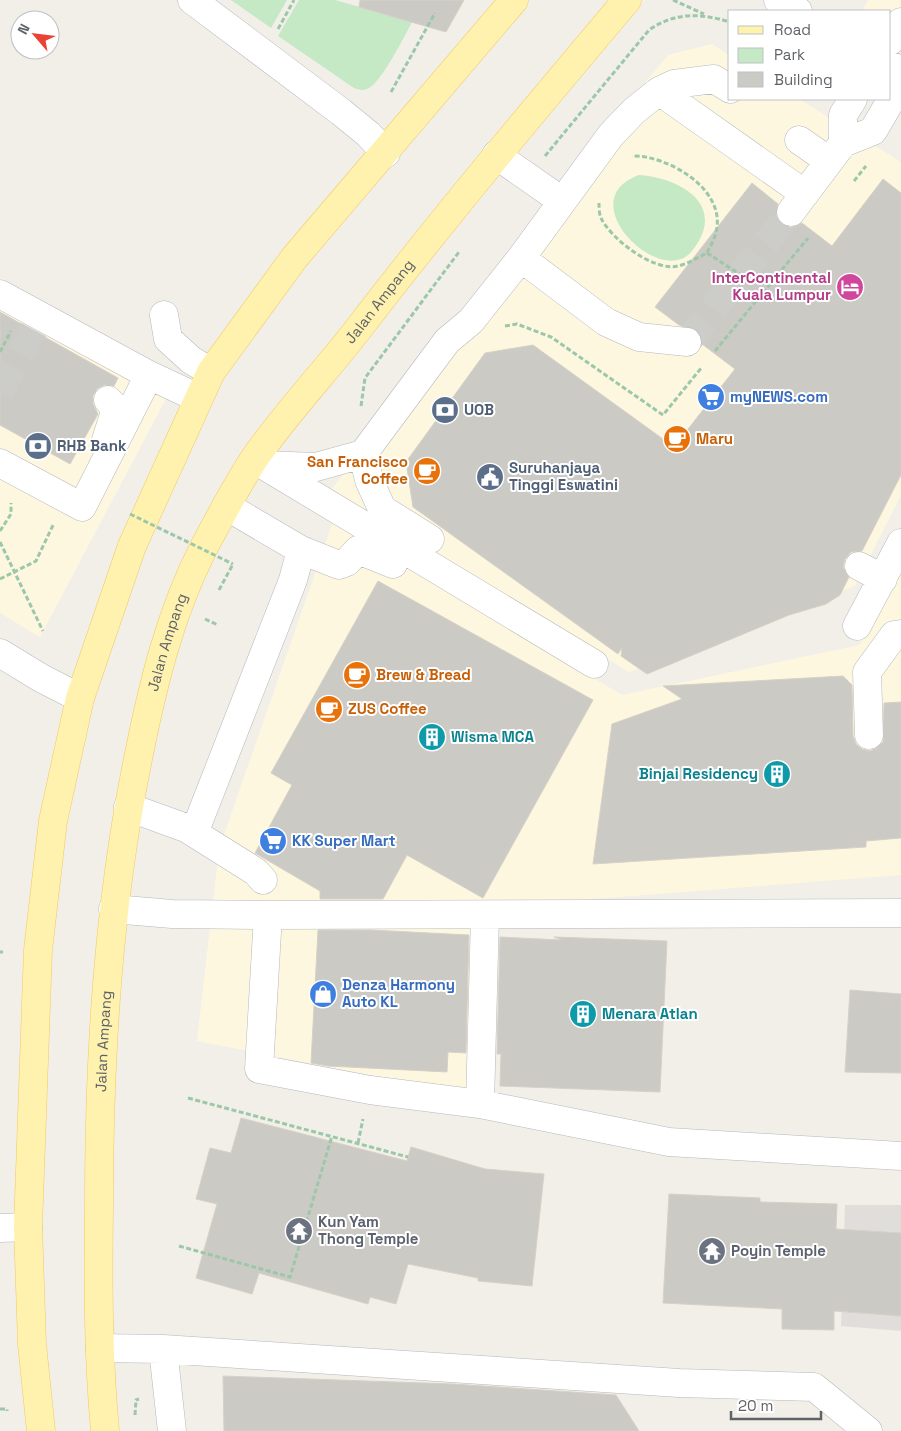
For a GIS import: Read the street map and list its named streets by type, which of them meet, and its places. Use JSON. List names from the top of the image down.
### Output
{
  "streets": {
    "main road": ["Jalan Ampang"]
  },
  "places": {
    "hotel": ["InterContinental Kuala Lumpur"],
    "supermarket": ["myNEWS.com", "KK Super Mart"],
    "bank": ["UOB", "RHB Bank"],
    "cafe": [
      "Maru",
      "San Francisco Coffee",
      "Brew & Bread",
      "ZUS Coffee"
    ],
    "public building": ["Suruhanjaya Tinggi Eswatini"],
    "building": ["Wisma MCA", "Binjai Residency", "Menara Atlan"],
    "shop": ["Denza Harmony Auto KL"],
    "temple": ["Kun Yam Thong Temple", "Poyin Temple"]
  },
  "legend": ["Road", "Park", "Building"],
  "scale_bar": "20 m",
  "north": "top left"
}
